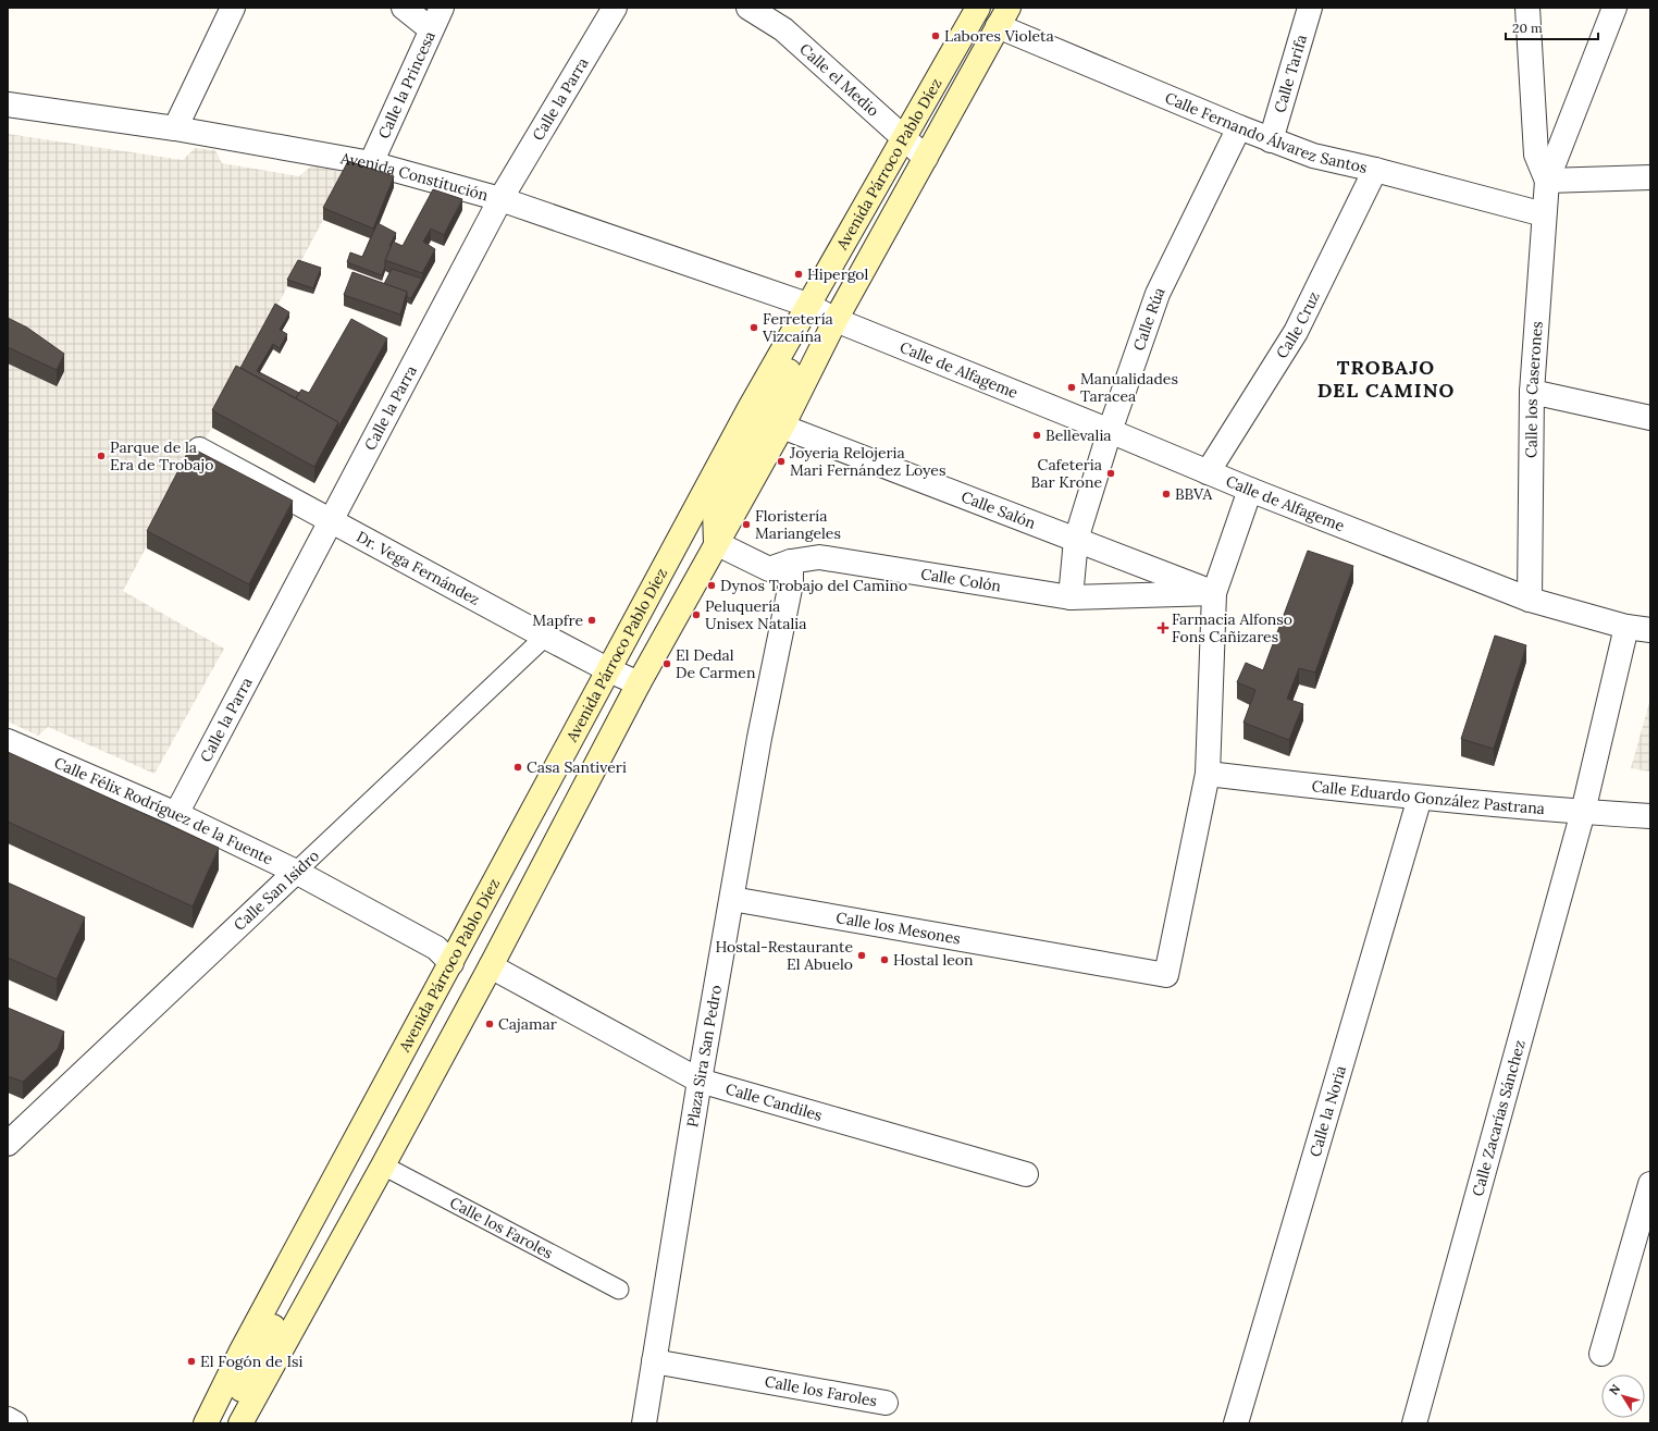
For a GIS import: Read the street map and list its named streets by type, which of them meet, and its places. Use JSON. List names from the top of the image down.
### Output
{
  "streets": {
    "main road": ["Avenida Párroco Pablo Díez"],
    "street": [
      "Calle Tarifa",
      "Calle el Medio",
      "Calle la Princesa",
      "Calle la Parra",
      "Calle Fernando Álvarez Santos",
      "Avenida Constitución",
      "Calle Rúa",
      "Calle Cruz",
      "Calle de Alfageme",
      "Calle los Caserones",
      "Calle Salón",
      "Dr. Vega Fernández",
      "Calle Colón",
      "Calle Eduardo González Pastrana",
      "Calle Félix Rodríguez de la Fuente",
      "Calle San Isidro",
      "Calle los Mesones",
      "Plaza Sira San Pedro",
      "Calle Candiles",
      "Calle la Noria",
      "Calle Zacarías Sánchez",
      "Calle los Faroles"
    ]
  },
  "crossings": [
    ["Calle Tarifa", "Calle Fernando Álvarez Santos"],
    ["Calle el Medio", "Avenida Párroco Pablo Díez"],
    ["Calle la Princesa", "Avenida Constitución"],
    ["Calle la Parra", "Avenida Constitución"],
    ["Calle la Parra", "Dr. Vega Fernández"],
    ["Calle la Parra", "Calle Félix Rodríguez de la Fuente"],
    ["Calle Fernando Álvarez Santos", "Avenida Párroco Pablo Díez"],
    ["Calle Fernando Álvarez Santos", "Calle Rúa"],
    ["Calle Fernando Álvarez Santos", "Calle Cruz"],
    ["Calle Fernando Álvarez Santos", "Calle los Caserones"],
    ["Avenida Párroco Pablo Díez", "Avenida Constitución"],
    ["Avenida Párroco Pablo Díez", "Calle de Alfageme"],
    ["Avenida Párroco Pablo Díez", "Calle Salón"],
    ["Avenida Párroco Pablo Díez", "Dr. Vega Fernández"],
    ["Avenida Párroco Pablo Díez", "Calle Colón"],
    ["Avenida Párroco Pablo Díez", "Calle Félix Rodríguez de la Fuente"],
    ["Avenida Párroco Pablo Díez", "Calle Candiles"],
    ["Avenida Párroco Pablo Díez", "Calle los Faroles"],
    ["Avenida Constitución", "Calle de Alfageme"],
    ["Calle Rúa", "Calle de Alfageme"],
    ["Calle Rúa", "Calle Salón"],
    ["Calle Rúa", "Calle Colón"],
    ["Calle Cruz", "Calle de Alfageme"],
    ["Calle de Alfageme", "Calle los Caserones"],
    ["Calle de Alfageme", "Calle Zacarías Sánchez"],
    ["Calle Salón", "Calle Colón"],
    ["Dr. Vega Fernández", "Calle San Isidro"],
    ["Calle Colón", "Plaza Sira San Pedro"],
    ["Calle Eduardo González Pastrana", "Calle los Mesones"],
    ["Calle Eduardo González Pastrana", "Calle la Noria"],
    ["Calle Eduardo González Pastrana", "Calle Zacarías Sánchez"],
    ["Calle Félix Rodríguez de la Fuente", "Calle San Isidro"],
    ["Calle los Mesones", "Plaza Sira San Pedro"],
    ["Plaza Sira San Pedro", "Calle Candiles"],
    ["Plaza Sira San Pedro", "Calle los Faroles"]
  ],
  "districts": ["TROBAJO DEL CAMINO"],
  "places": {
    "other": [
      "Labores Violeta",
      "Hipergol",
      "Ferretería Vizcaína",
      "Manualidades Taracea",
      "Bellevalia",
      "Parque de la Era de Trobajo",
      "Joyeria Relojeria Mari Fernández Loyes",
      "Cafeteria Bar Krone",
      "BBVA",
      "Floristería Mariangeles",
      "Dynos Trobajo del Camino",
      "Peluquería Unisex Natalia",
      "Mapfre",
      "El Dedal De Carmen",
      "Casa Santiveri",
      "Hostal-Restaurante El Abuelo",
      "Hostal leon",
      "Cajamar",
      "El Fogón de Isi"
    ],
    "health": ["Farmacia Alfonso Fons Cañizares"]
  },
  "scale_bar": "20 m",
  "north": "top left"
}
